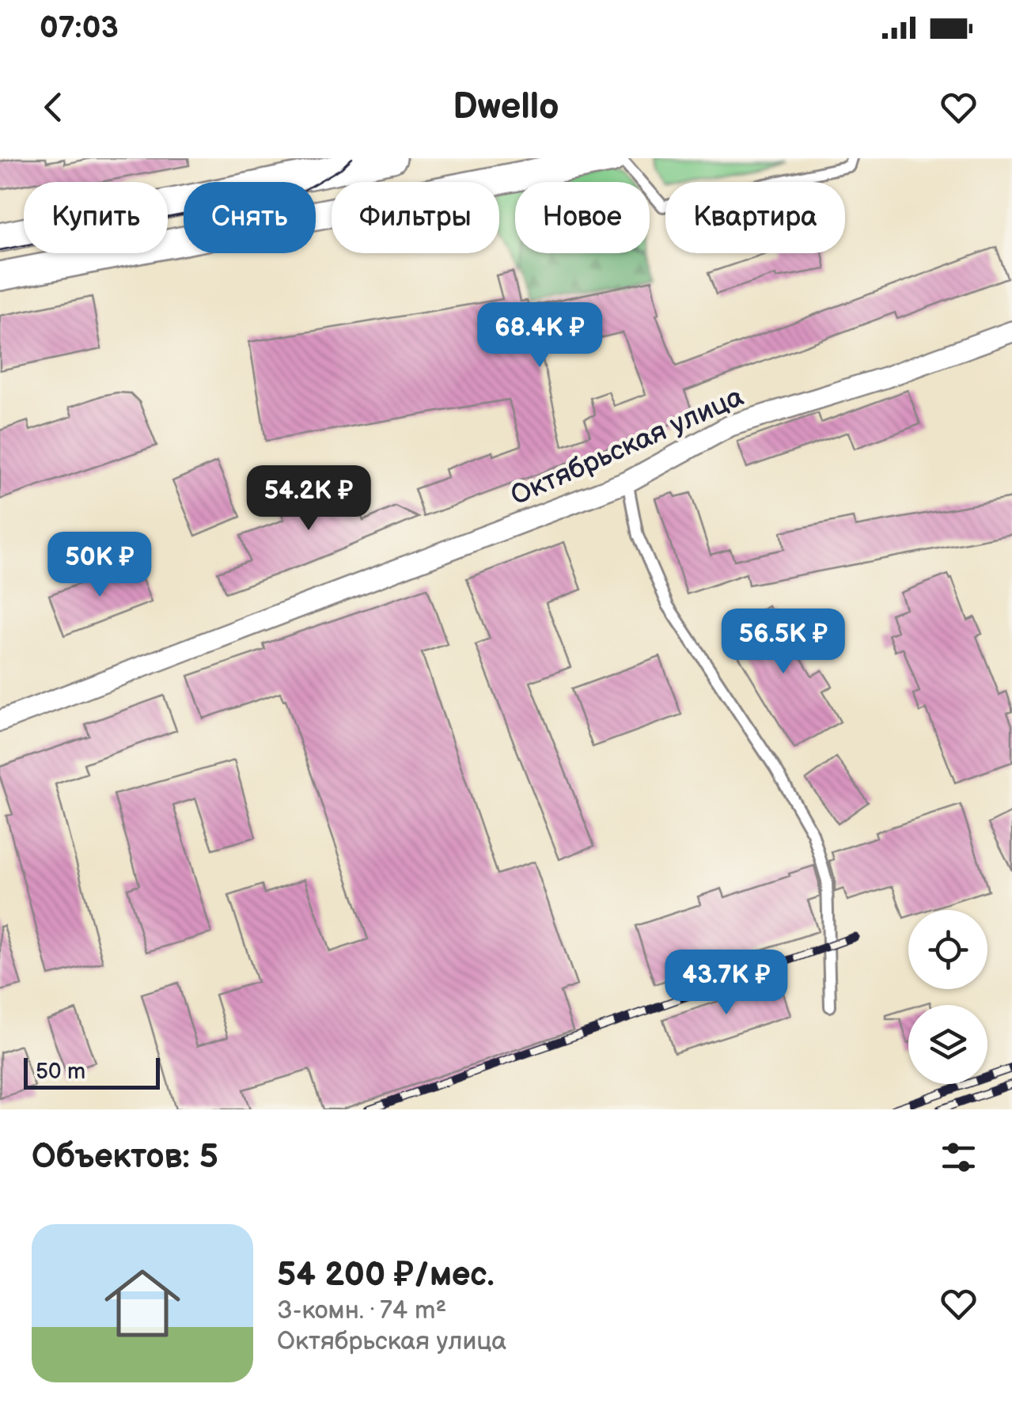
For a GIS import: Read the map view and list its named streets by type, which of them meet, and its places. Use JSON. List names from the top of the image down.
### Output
{
  "streets": {
    "street": ["Октябрьская улица"]
  },
  "scale_bar": "50 m",
  "page": {
    "status": "07:03",
    "header": "Dwello",
    "chip": [
      "Купить",
      "Снять",
      "Фильтры",
      "Новое",
      "Квартира"
    ],
    "price": [
      "68.4K ₽",
      "54.2K ₽",
      "50K ₽",
      "56.5K ₽",
      "43.7K ₽"
    ],
    "scale": "50 m",
    "heading": "Объектов: 5",
    "list": [
      {
        "name": "54 200 ₽/мес.",
        "note": "3-комн. · 74 m² · Октябрьская улица"
      }
    ]
  }
}
